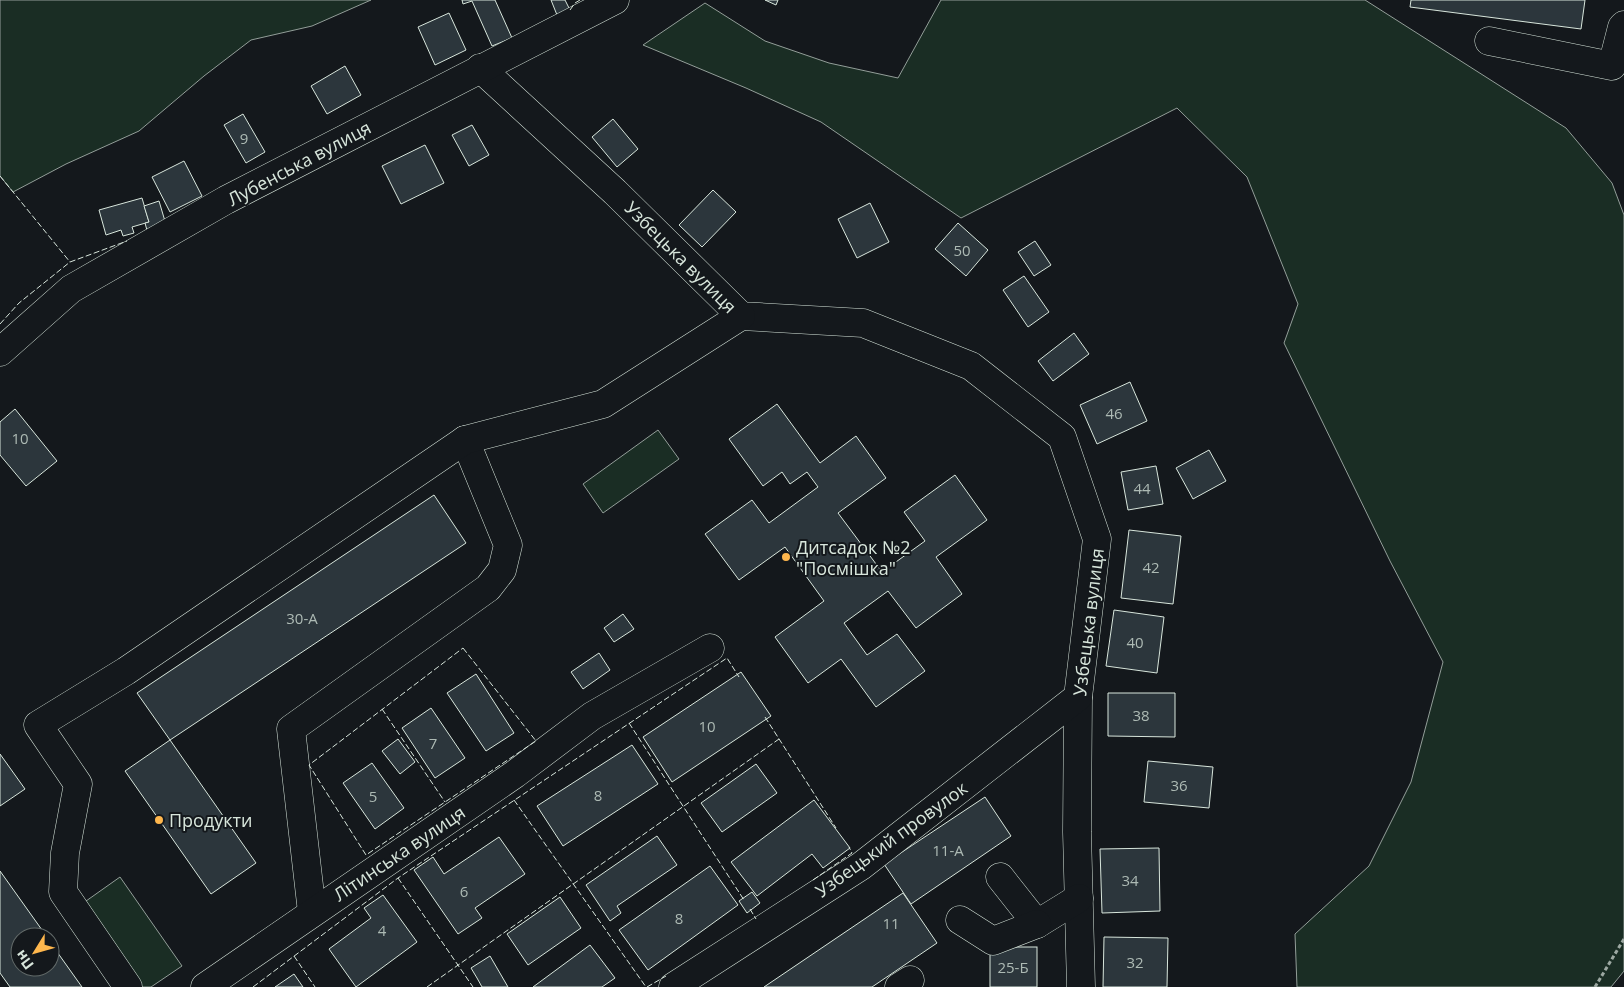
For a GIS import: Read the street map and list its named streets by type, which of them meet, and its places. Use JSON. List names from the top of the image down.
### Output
{
  "streets": {
    "street": [
      "Лубенська вулиця",
      "Узбецька вулиця",
      "Узбецький провулок",
      "Літинська вулиця"
    ]
  },
  "crossings": [
    ["Лубенська вулиця", "Узбецька вулиця"],
    ["Узбецька вулиця", "Узбецький провулок"]
  ],
  "places": ["Дитсадок №2 \"Посмішка\"", "Продукти"],
  "house_numbers": [
    "9",
    "50",
    "46",
    "10",
    "44",
    "42",
    "30-А",
    "40",
    "38",
    "10",
    "7",
    "36",
    "8",
    "5",
    "11-А",
    "34",
    "6",
    "8",
    "11",
    "4",
    "32",
    "25-Б"
  ],
  "north": "bottom left"
}
